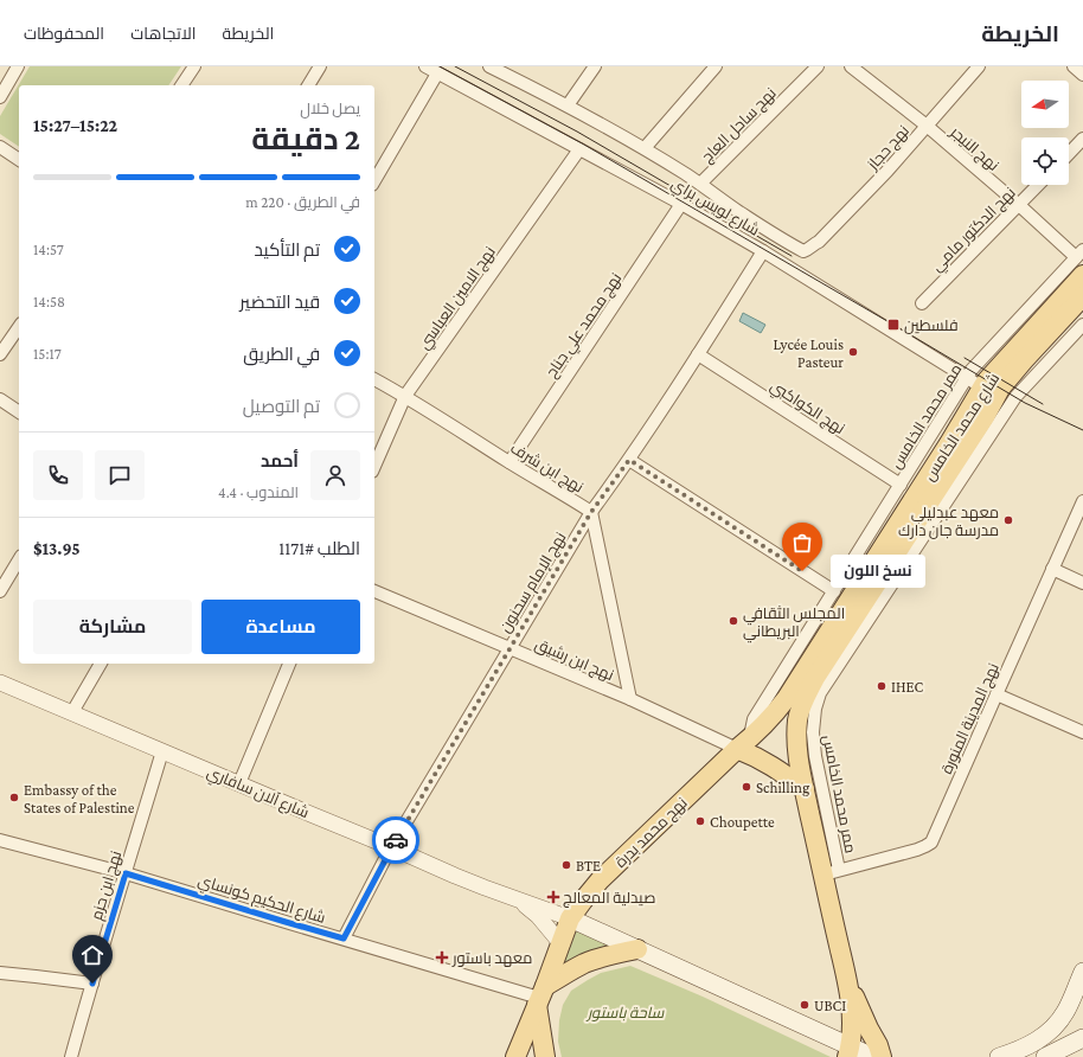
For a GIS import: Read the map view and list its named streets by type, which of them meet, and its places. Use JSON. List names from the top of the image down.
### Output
{
  "streets": {
    "main road": ["شارع محمد الخامس", "نهج محمد بدرة"],
    "street": [
      "نهج ساحل العاج",
      "نهج حجاز",
      "نهج النيجر",
      "شارع لويس براي",
      "نهج الدكتور مامي",
      "نهج الامين العباسي",
      "نهج محمد علي جناح",
      "نهج الكواكبي",
      "ممر محمد الخامس",
      "نهج ابن شرف",
      "نهج الإمام سحنون",
      "نهج ابن رشيق",
      "نهج المدينة المنورة",
      "شارع آلان سافاري",
      "نهج ابن حزم",
      "شارع الحكيم كونساي"
    ]
  },
  "crossings": [
    ["نهج ساحل العاج", "شارع لويس براي"],
    ["نهج حجاز", "نهج النيجر"],
    ["نهج حجاز", "شارع لويس براي"],
    ["نهج النيجر", "نهج الدكتور مامي"],
    ["نهج النيجر", "ممر محمد الخامس"],
    ["شارع لويس براي", "نهج الامين العباسي"],
    ["شارع لويس براي", "نهج محمد علي جناح"],
    ["شارع لويس براي", "ممر محمد الخامس"],
    ["شارع لويس براي", "شارع محمد الخامس"],
    ["شارع لويس براي", "نهج الإمام سحنون"],
    ["نهج الامين العباسي", "نهج ابن شرف"],
    ["نهج محمد علي جناح", "نهج ابن شرف"],
    ["نهج الكواكبي", "ممر محمد الخامس"],
    ["نهج الكواكبي", "نهج الإمام سحنون"],
    ["ممر محمد الخامس", "شارع محمد الخامس"],
    ["ممر محمد الخامس", "نهج ابن رشيق"],
    ["ممر محمد الخامس", "نهج المدينة المنورة"],
    ["ممر محمد الخامس", "نهج محمد بدرة"],
    ["شارع محمد الخامس", "نهج ابن رشيق"],
    ["شارع محمد الخامس", "نهج المدينة المنورة"],
    ["شارع محمد الخامس", "نهج محمد بدرة"],
    ["نهج ابن شرف", "نهج الإمام سحنون"],
    ["نهج ابن شرف", "نهج ابن رشيق"],
    ["نهج الإمام سحنون", "نهج ابن رشيق"],
    ["نهج الإمام سحنون", "شارع آلان سافاري"],
    ["نهج الإمام سحنون", "شارع الحكيم كونساي"],
    ["نهج ابن رشيق", "نهج محمد بدرة"],
    ["شارع آلان سافاري", "نهج محمد بدرة"],
    ["شارع آلان سافاري", "نهج ابن حزم"],
    ["نهج محمد بدرة", "شارع الحكيم كونساي"],
    ["نهج ابن حزم", "شارع الحكيم كونساي"]
  ],
  "parks": ["ساحة باستور"],
  "places": {
    "transit": ["فلسطين"],
    "other": [
      "Lycée Louis Pasteur",
      "معهد عبدليلي مدرسة جان دارك",
      "نسخ اللون",
      "المجلس الثقافي البريطاني",
      "IHEC",
      "Schilling",
      "Embassy of the States of Palestine",
      "Choupette",
      "BTE",
      "UBCI"
    ],
    "health": ["صيدلية المعالج", "معهد باستور"]
  },
  "north": "left",
  "page": {
    "header": "الخريطة",
    "nav": ["الخريطة", "الاتجاهات", "المحفوظات"],
    "heading": ["2 دقيقة", "يصل خلال", "15:22–15:27"],
    "panel": [
      "أحمد",
      "المندوب · 4.4",
      "الطلب #1171",
      "$13.95"
    ],
    "bar": "في الطريق · 220 m",
    "list": [
      ["تم التأكيد", "14:57"],
      ["قيد التحضير", "14:58"],
      ["في الطريق", "15:17"],
      "تم التوصيل"
    ],
    "bubble": "نسخ اللون",
    "buttons": ["مساعدة", "مشاركة"]
  }
}
